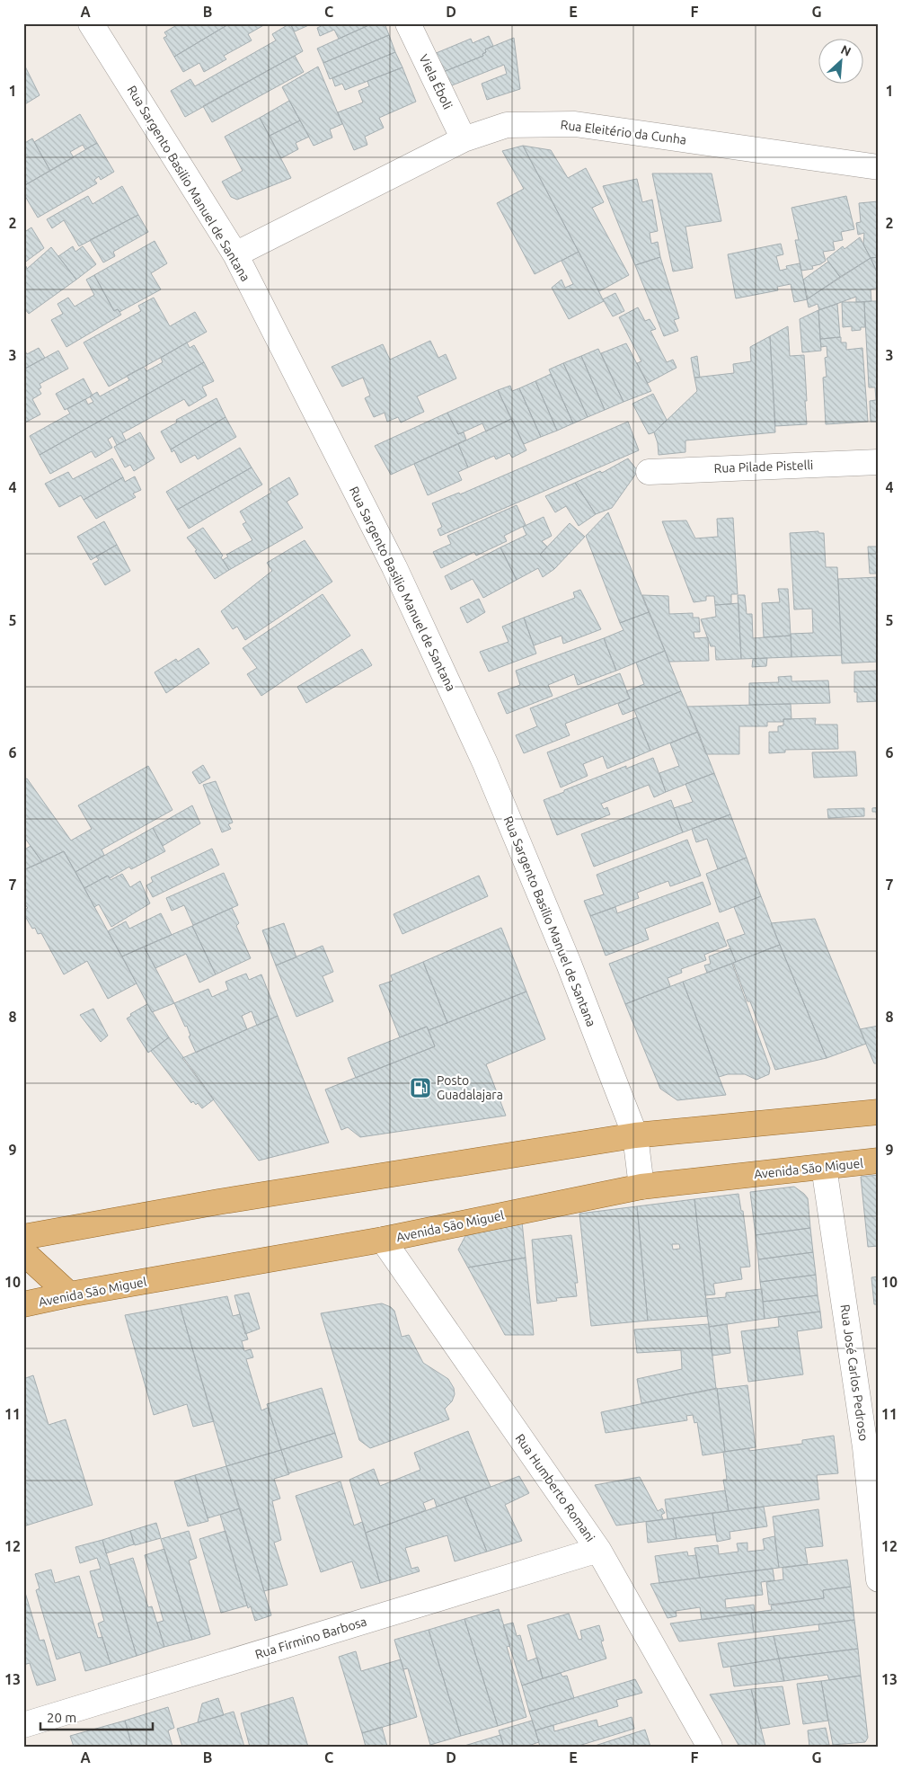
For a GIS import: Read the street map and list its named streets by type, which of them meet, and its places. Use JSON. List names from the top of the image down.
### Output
{
  "streets": {
    "main road": ["Avenida São Miguel"],
    "street": [
      "Viela Éboli",
      "Rua Eleitério da Cunha",
      "Rua Sargento Basilio Manuel de Santana",
      "Rua Pilade Pistelli",
      "Rua José Carlos Pedroso",
      "Rua Humberto Romani",
      "Rua Firmino Barbosa"
    ]
  },
  "crossings": [
    ["Viela Éboli", "Rua Eleitério da Cunha"],
    ["Rua Eleitério da Cunha", "Rua Sargento Basilio Manuel de Santana"],
    ["Rua Sargento Basilio Manuel de Santana", "Avenida São Miguel"],
    ["Avenida São Miguel", "Rua José Carlos Pedroso"],
    ["Avenida São Miguel", "Rua Humberto Romani"],
    ["Rua Humberto Romani", "Rua Firmino Barbosa"]
  ],
  "places": {
    "fuel station": ["Posto Guadalajara"]
  },
  "scale_bar": "20 m",
  "north": "top right",
  "grid": {
    "columns": [
      "A",
      "B",
      "C",
      "D",
      "E",
      "F",
      "G"
    ],
    "rows": [
      "1",
      "2",
      "3",
      "4",
      "5",
      "6",
      "7",
      "8",
      "9",
      "10",
      "11",
      "12",
      "13"
    ]
  }
}
